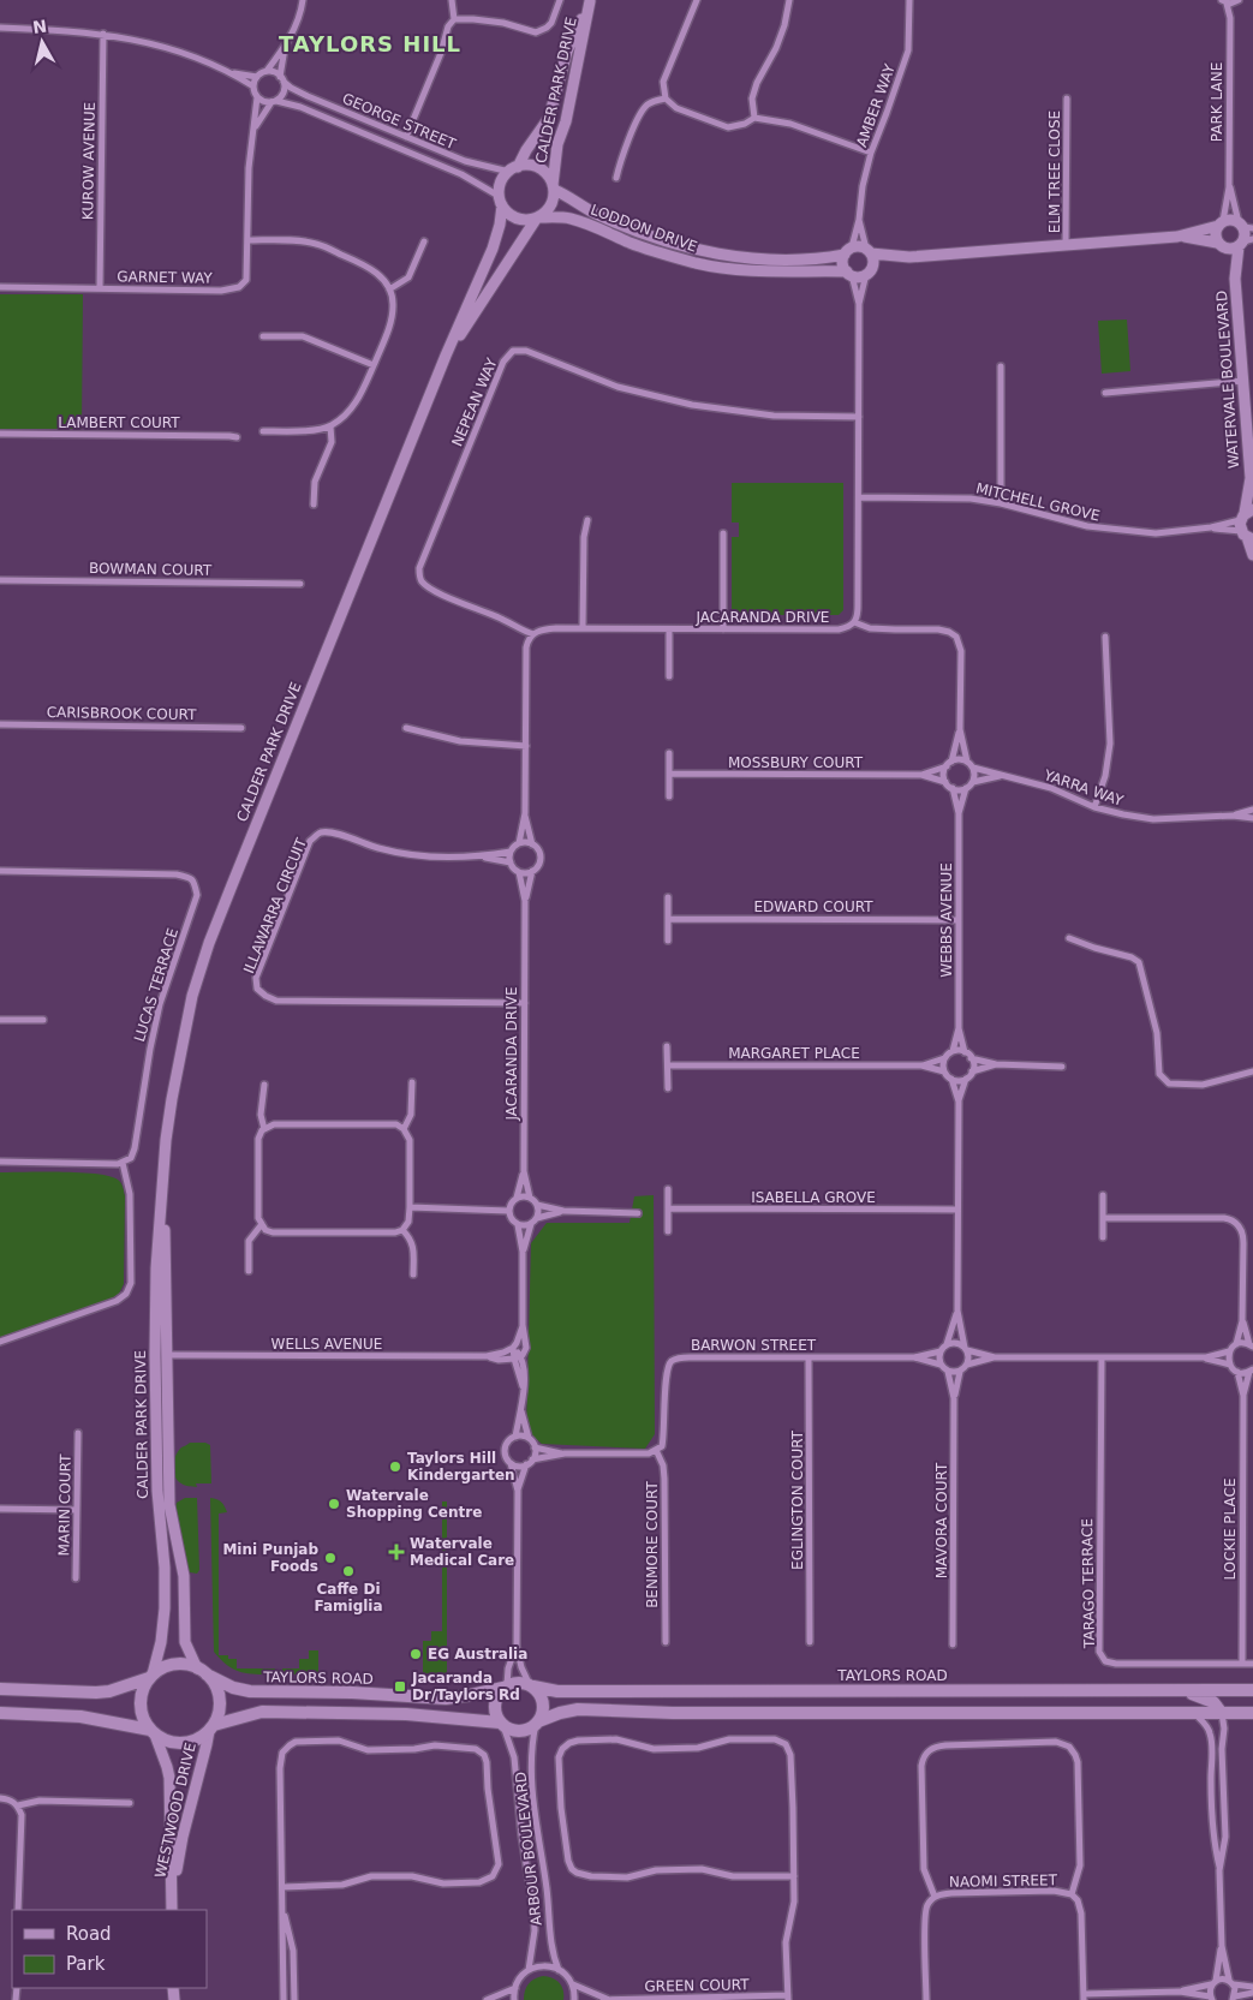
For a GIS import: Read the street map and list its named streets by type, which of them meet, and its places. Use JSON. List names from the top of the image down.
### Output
{
  "streets": {
    "main road": ["TAYLORS ROAD"],
    "street": [
      "CALDER PARK DRIVE",
      "PARK LANE",
      "AMBER WAY",
      "GEORGE STREET",
      "KUROW AVENUE",
      "ELM TREE CLOSE",
      "LODDON DRIVE",
      "GARNET WAY",
      "WATERVALE BOULEVARD",
      "NEPEAN WAY",
      "LAMBERT COURT",
      "MITCHELL GROVE",
      "BOWMAN COURT",
      "JACARANDA DRIVE",
      "CARISBROOK COURT",
      "MOSSBURY COURT",
      "YARRA WAY",
      "ILLAWARRA CIRCUIT",
      "EDWARD COURT",
      "WEBBS AVENUE",
      "LUCAS TERRACE",
      "MARGARET PLACE",
      "ISABELLA GROVE",
      "WELLS AVENUE",
      "BARWON STREET",
      "EGLINGTON COURT",
      "MARIN COURT",
      "MAVORA COURT",
      "LOCKIE PLACE",
      "BENMORE COURT",
      "TARAGO TERRACE",
      "WESTWOOD DRIVE",
      "ARBOUR BOULEVARD",
      "NAOMI STREET",
      "GREEN COURT"
    ]
  },
  "crossings": [
    ["CALDER PARK DRIVE", "GEORGE STREET"],
    ["CALDER PARK DRIVE", "LODDON DRIVE"],
    ["CALDER PARK DRIVE", "WELLS AVENUE"],
    ["CALDER PARK DRIVE", "TAYLORS ROAD"],
    ["CALDER PARK DRIVE", "WESTWOOD DRIVE"],
    ["PARK LANE", "WATERVALE BOULEVARD"],
    ["AMBER WAY", "LODDON DRIVE"],
    ["GEORGE STREET", "LODDON DRIVE"],
    ["GEORGE STREET", "GARNET WAY"],
    ["KUROW AVENUE", "GARNET WAY"],
    ["WATERVALE BOULEVARD", "MITCHELL GROVE"],
    ["NEPEAN WAY", "JACARANDA DRIVE"],
    ["JACARANDA DRIVE", "ILLAWARRA CIRCUIT"],
    ["MOSSBURY COURT", "YARRA WAY"],
    ["MOSSBURY COURT", "WEBBS AVENUE"],
    ["YARRA WAY", "WEBBS AVENUE"],
    ["EDWARD COURT", "WEBBS AVENUE"],
    ["WEBBS AVENUE", "MARGARET PLACE"],
    ["BARWON STREET", "EGLINGTON COURT"],
    ["BARWON STREET", "MAVORA COURT"],
    ["BARWON STREET", "BENMORE COURT"],
    ["LOCKIE PLACE", "TARAGO TERRACE"],
    ["TAYLORS ROAD", "WESTWOOD DRIVE"],
    ["TAYLORS ROAD", "ARBOUR BOULEVARD"]
  ],
  "districts": ["TAYLORS HILL"],
  "places": {
    "other": [
      "Taylors Hill Kindergarten",
      "Watervale Shopping Centre",
      "Mini Punjab Foods",
      "Caffe Di Famiglia",
      "EG Australia"
    ],
    "health": ["Watervale Medical Care"],
    "transit": ["Jacaranda Dr/Taylors Rd"]
  },
  "legend": ["Road", "Park"],
  "north": "top"
}
